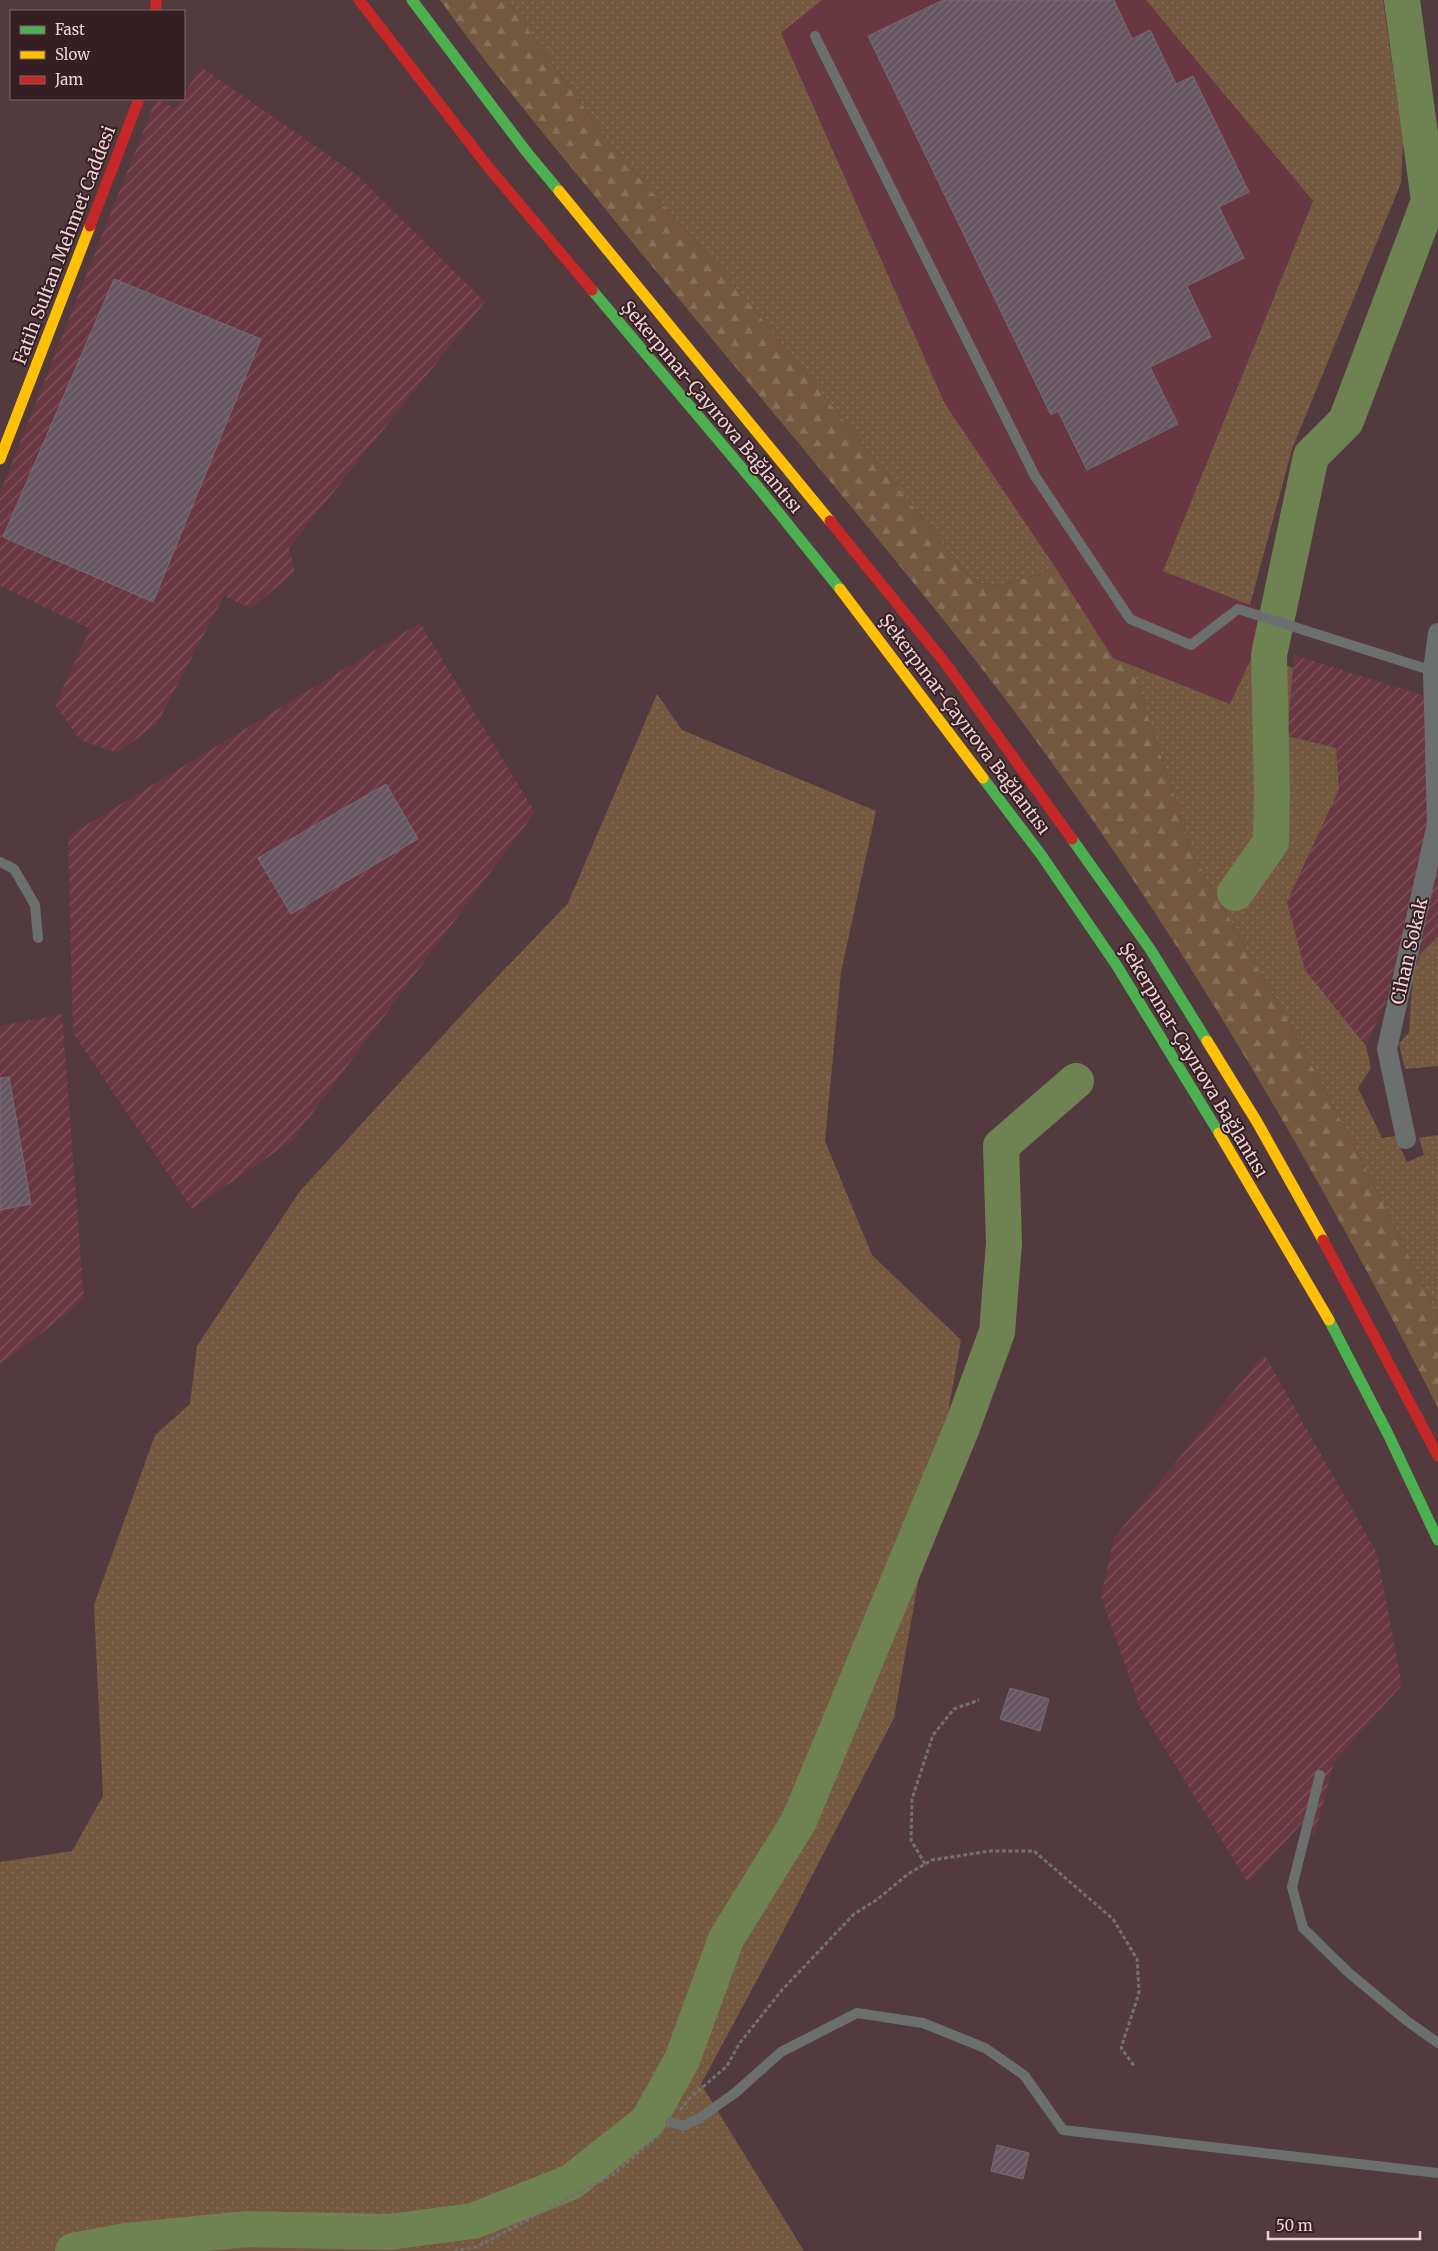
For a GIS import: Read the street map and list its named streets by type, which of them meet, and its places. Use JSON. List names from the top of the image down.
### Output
{
  "streets": {
    "main road": ["Fatih Sultan Mehmet Caddesi", "Şekerpınar-Çayırova Bağlantısı"],
    "street": ["Cihan Sokak"]
  },
  "legend": ["Fast", "Slow", "Jam"],
  "scale_bar": "50 m"
}
